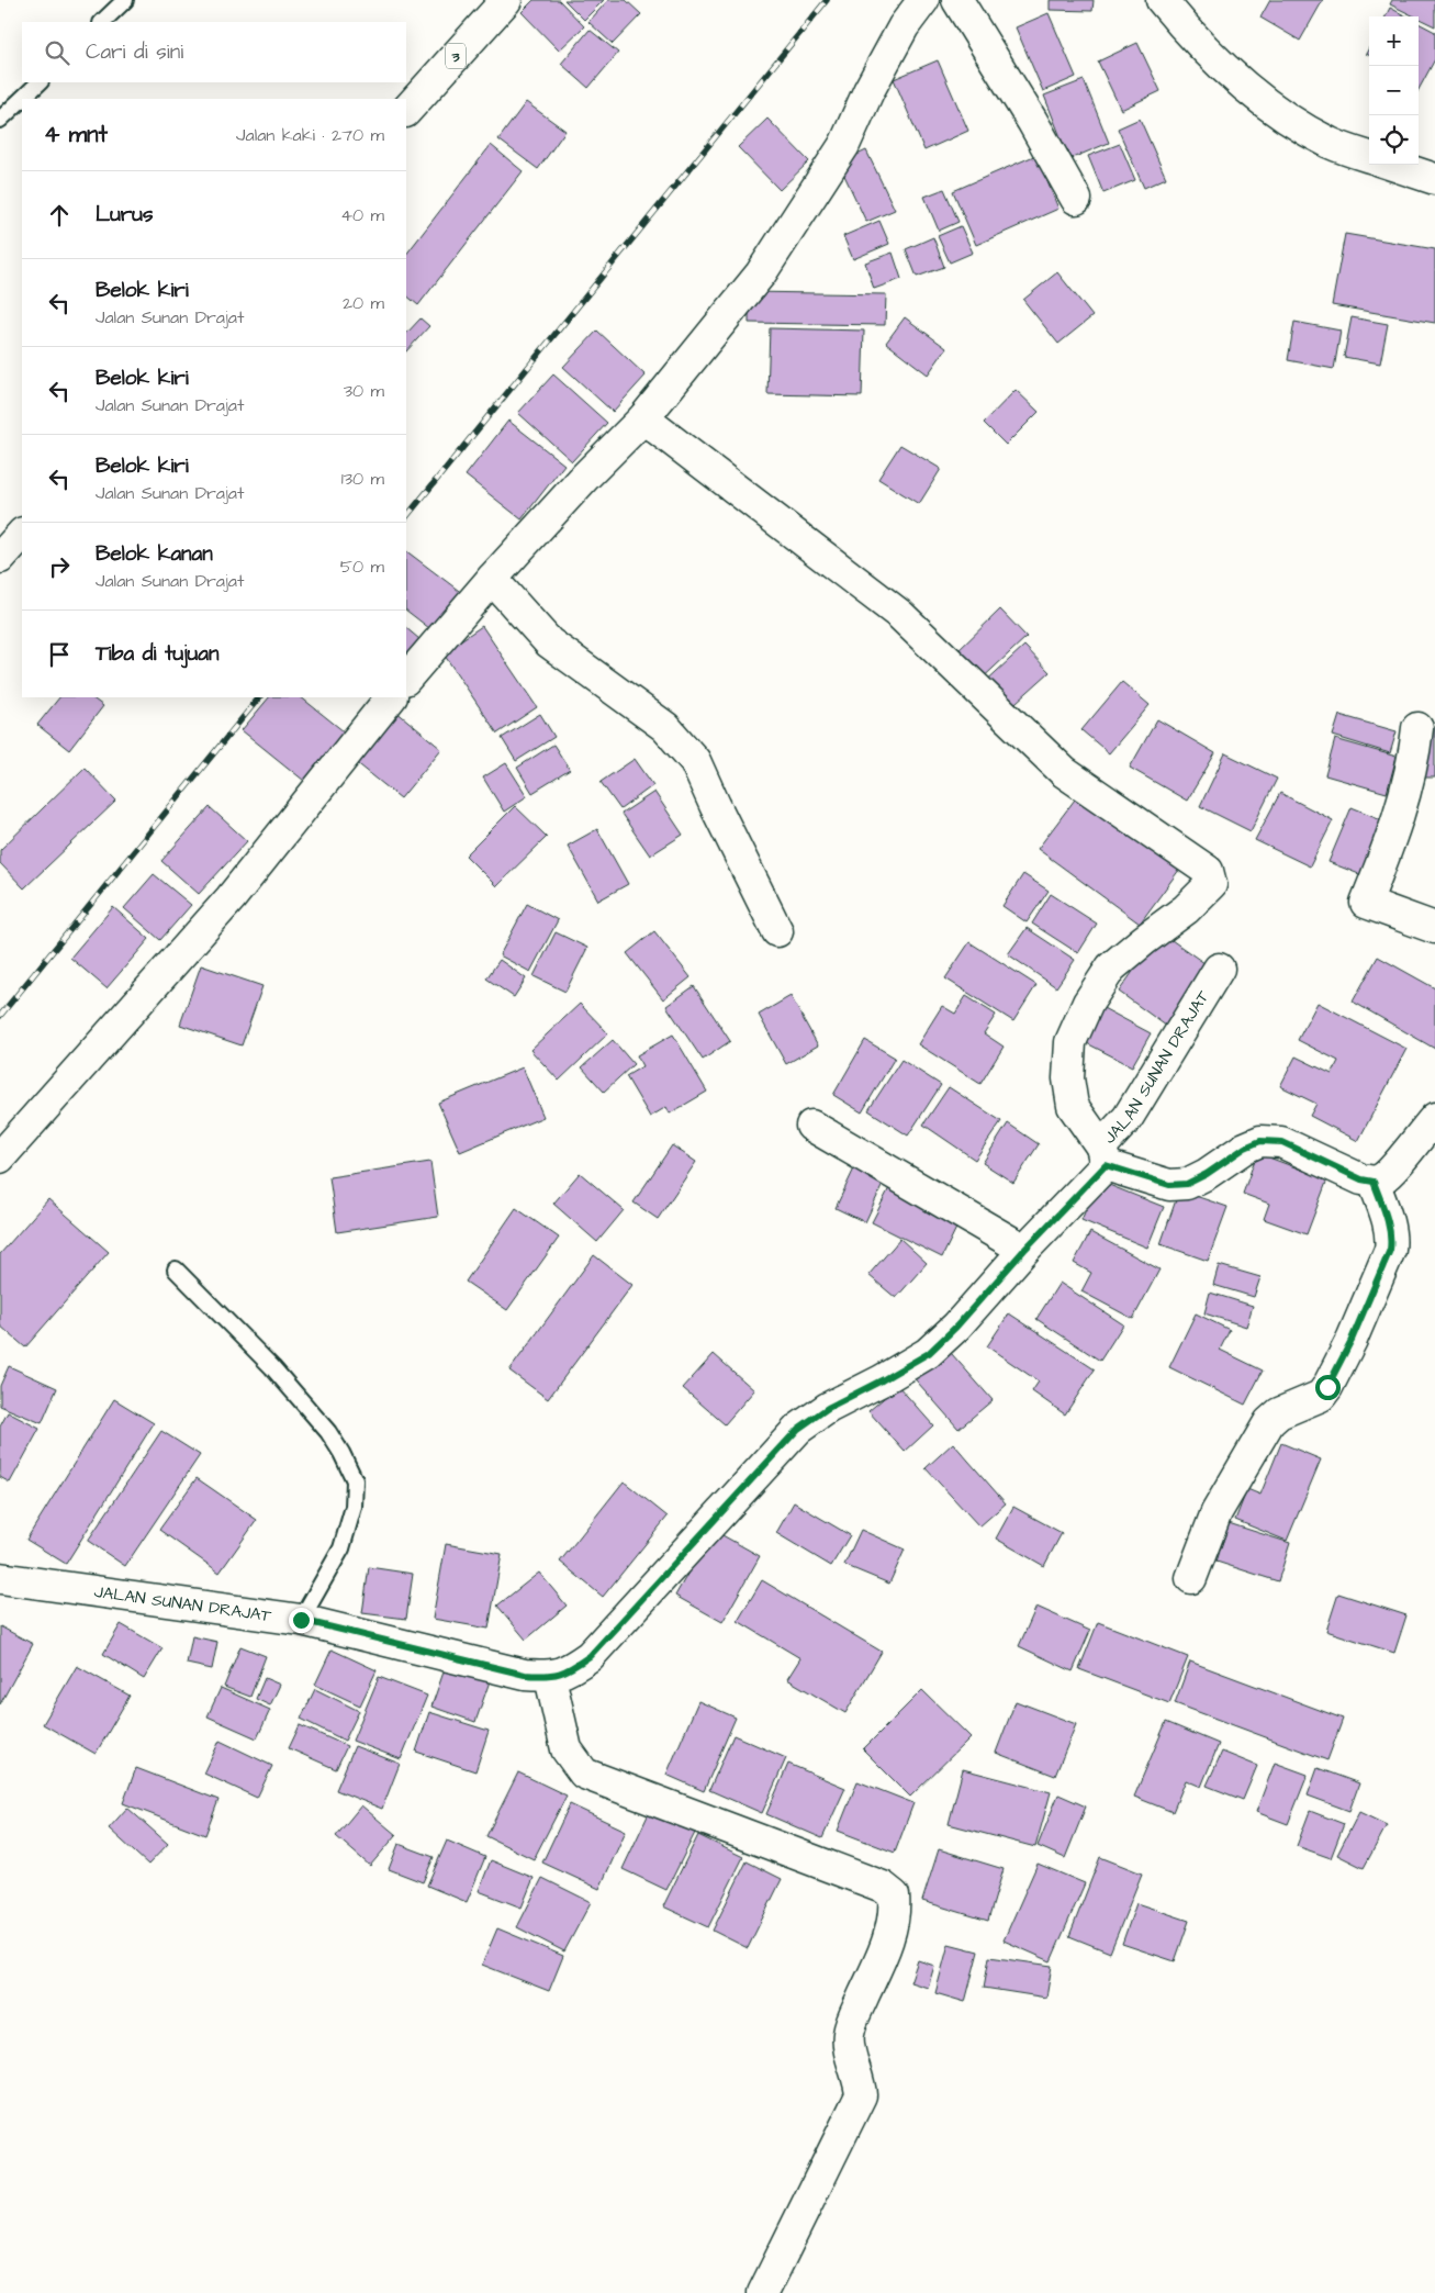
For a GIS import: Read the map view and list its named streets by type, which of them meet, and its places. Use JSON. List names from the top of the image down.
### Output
{
  "streets": {
    "main road": ["3", "JALAN SUNAN DRAJAT"]
  },
  "page": {
    "map_buttons": ["+", "−"],
    "search": "Cari di sini",
    "heading": ["4 mnt", "Jalan kaki · 270 m"],
    "list": [
      ["Lurus", "40 m"],
      ["Belok kiri", "Jalan Sunan Drajat", "20 m"],
      ["Belok kiri", "Jalan Sunan Drajat", "30 m"],
      ["Belok kiri", "Jalan Sunan Drajat", "130 m"],
      ["Belok kanan", "Jalan Sunan Drajat", "50 m"],
      "Tiba di tujuan"
    ]
  }
}
